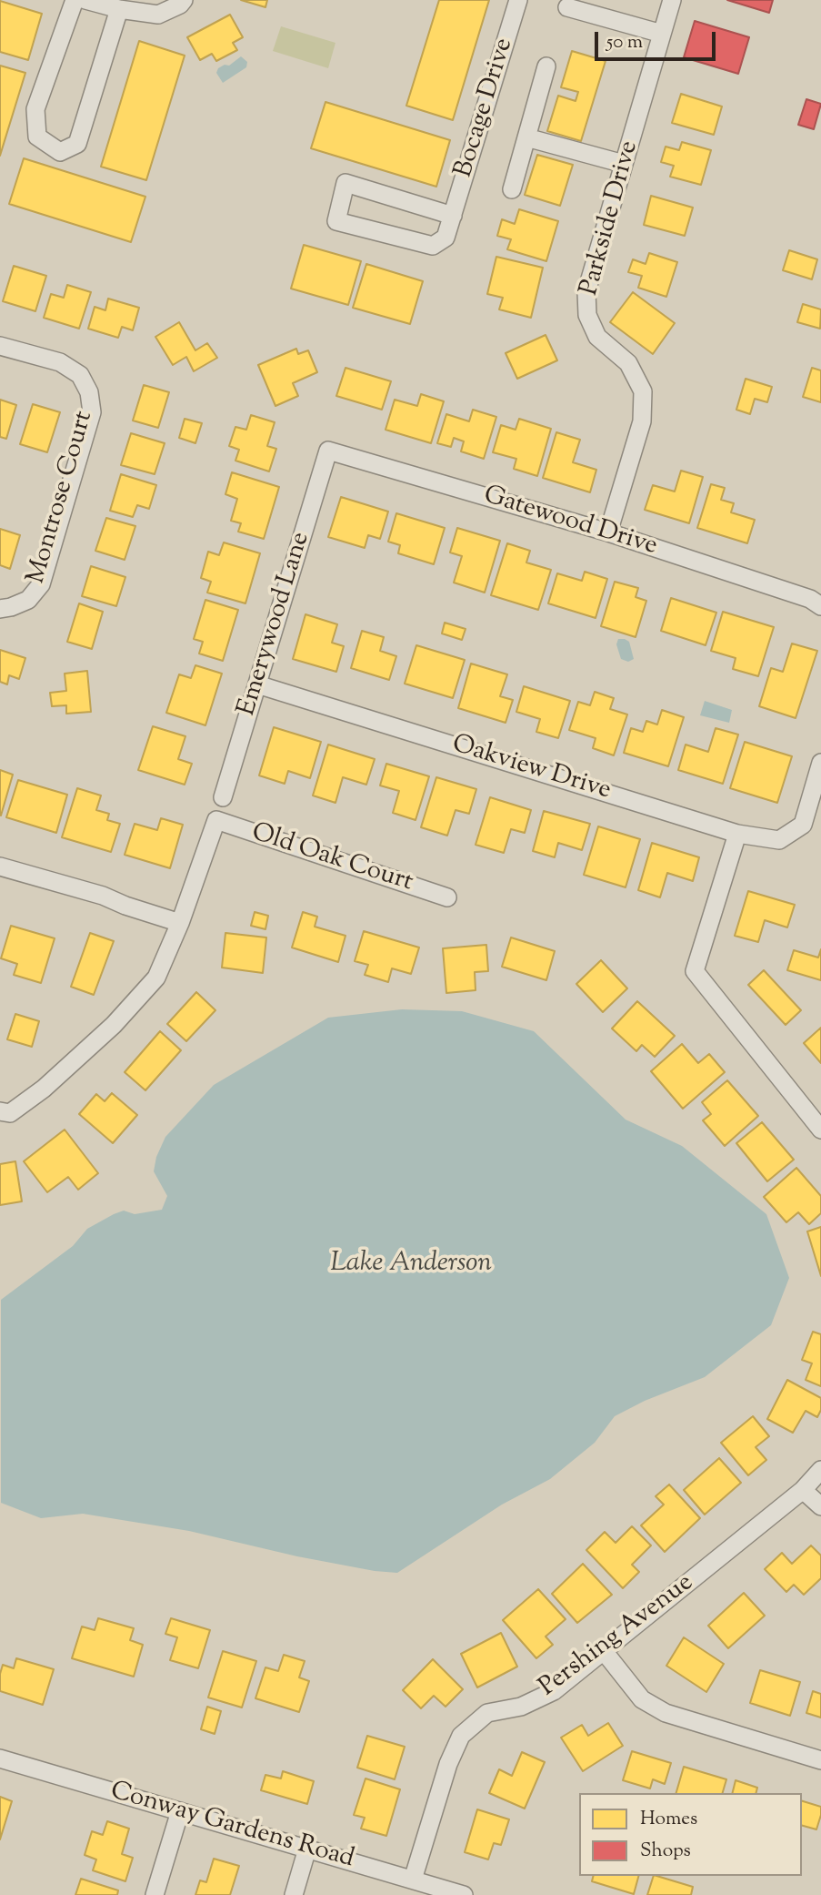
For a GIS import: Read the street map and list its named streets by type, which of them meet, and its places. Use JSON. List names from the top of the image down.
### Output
{
  "streets": {
    "street": [
      "Bocage Drive",
      "Parkside Drive",
      "Montrose Court",
      "Gatewood Drive",
      "Emerywood Lane",
      "Oakview Drive",
      "Old Oak Court",
      "Pershing Avenue",
      "Conway Gardens Road"
    ]
  },
  "crossings": [
    ["Parkside Drive", "Gatewood Drive"],
    ["Gatewood Drive", "Emerywood Lane"],
    ["Emerywood Lane", "Oakview Drive"],
    ["Pershing Avenue", "Conway Gardens Road"]
  ],
  "water": ["Lake Anderson"],
  "legend": ["Homes", "Shops"],
  "scale_bar": "50 m"
}
